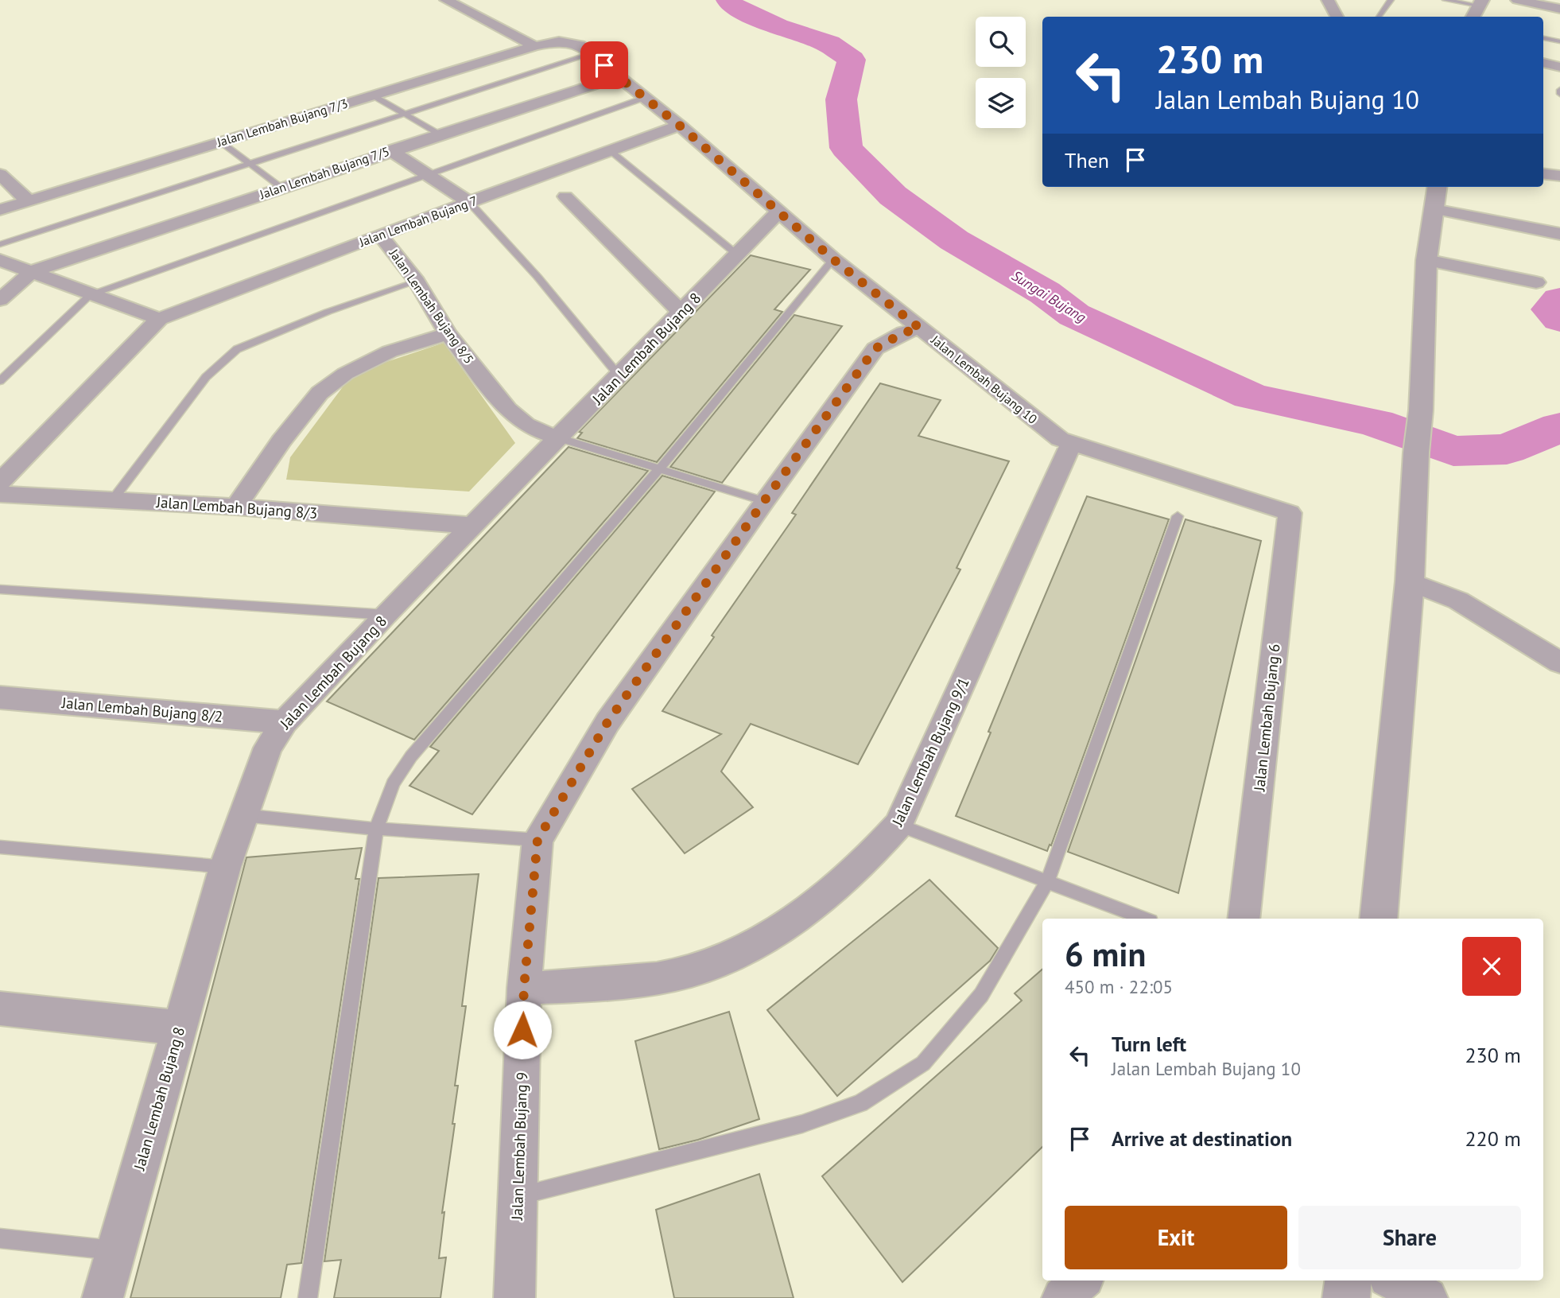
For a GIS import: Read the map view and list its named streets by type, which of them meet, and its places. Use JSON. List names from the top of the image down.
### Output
{
  "streets": {
    "street": [
      "Jalan Lembah Bujang 7/3",
      "Jalan Lembah Bujang 7/5",
      "Jalan Lembah Bujang 7",
      "Jalan Lembah Bujang 8/5",
      "Jalan Lembah Bujang 8",
      "Jalan Lembah Bujang 10",
      "Jalan Lembah Bujang 8/3",
      "Jalan Lembah Bujang 8/2",
      "Jalan Lembah Bujang 6",
      "Jalan Lembah Bujang 9/1",
      "Jalan Lembah Bujang 9"
    ]
  },
  "crossings": [
    ["Jalan Lembah Bujang 7/3", "Jalan Lembah Bujang 10"],
    ["Jalan Lembah Bujang 7/5", "Jalan Lembah Bujang 10"],
    ["Jalan Lembah Bujang 7", "Jalan Lembah Bujang 8/5"],
    ["Jalan Lembah Bujang 7", "Jalan Lembah Bujang 10"],
    ["Jalan Lembah Bujang 7", "Jalan Lembah Bujang 8/3"],
    ["Jalan Lembah Bujang 8/5", "Jalan Lembah Bujang 8"],
    ["Jalan Lembah Bujang 8", "Jalan Lembah Bujang 10"],
    ["Jalan Lembah Bujang 8", "Jalan Lembah Bujang 8/3"],
    ["Jalan Lembah Bujang 8", "Jalan Lembah Bujang 8/2"],
    ["Jalan Lembah Bujang 10", "Jalan Lembah Bujang 6"],
    ["Jalan Lembah Bujang 10", "Jalan Lembah Bujang 9/1"],
    ["Jalan Lembah Bujang 10", "Jalan Lembah Bujang 9"],
    ["Jalan Lembah Bujang 9/1", "Jalan Lembah Bujang 9"]
  ],
  "water": ["Sungai Bujang"],
  "page": {
    "turn": ["230 m", "Jalan Lembah Bujang 10"],
    "then": "Then",
    "heading": ["6 min", "450 m · 22:05"],
    "list": [
      {
        "name": "Turn left",
        "note": "Jalan Lembah Bujang 10",
        "value": "230 m"
      },
      {
        "name": "Arrive at destination",
        "value": "220 m"
      }
    ],
    "buttons": ["Exit", "Share"]
  }
}
